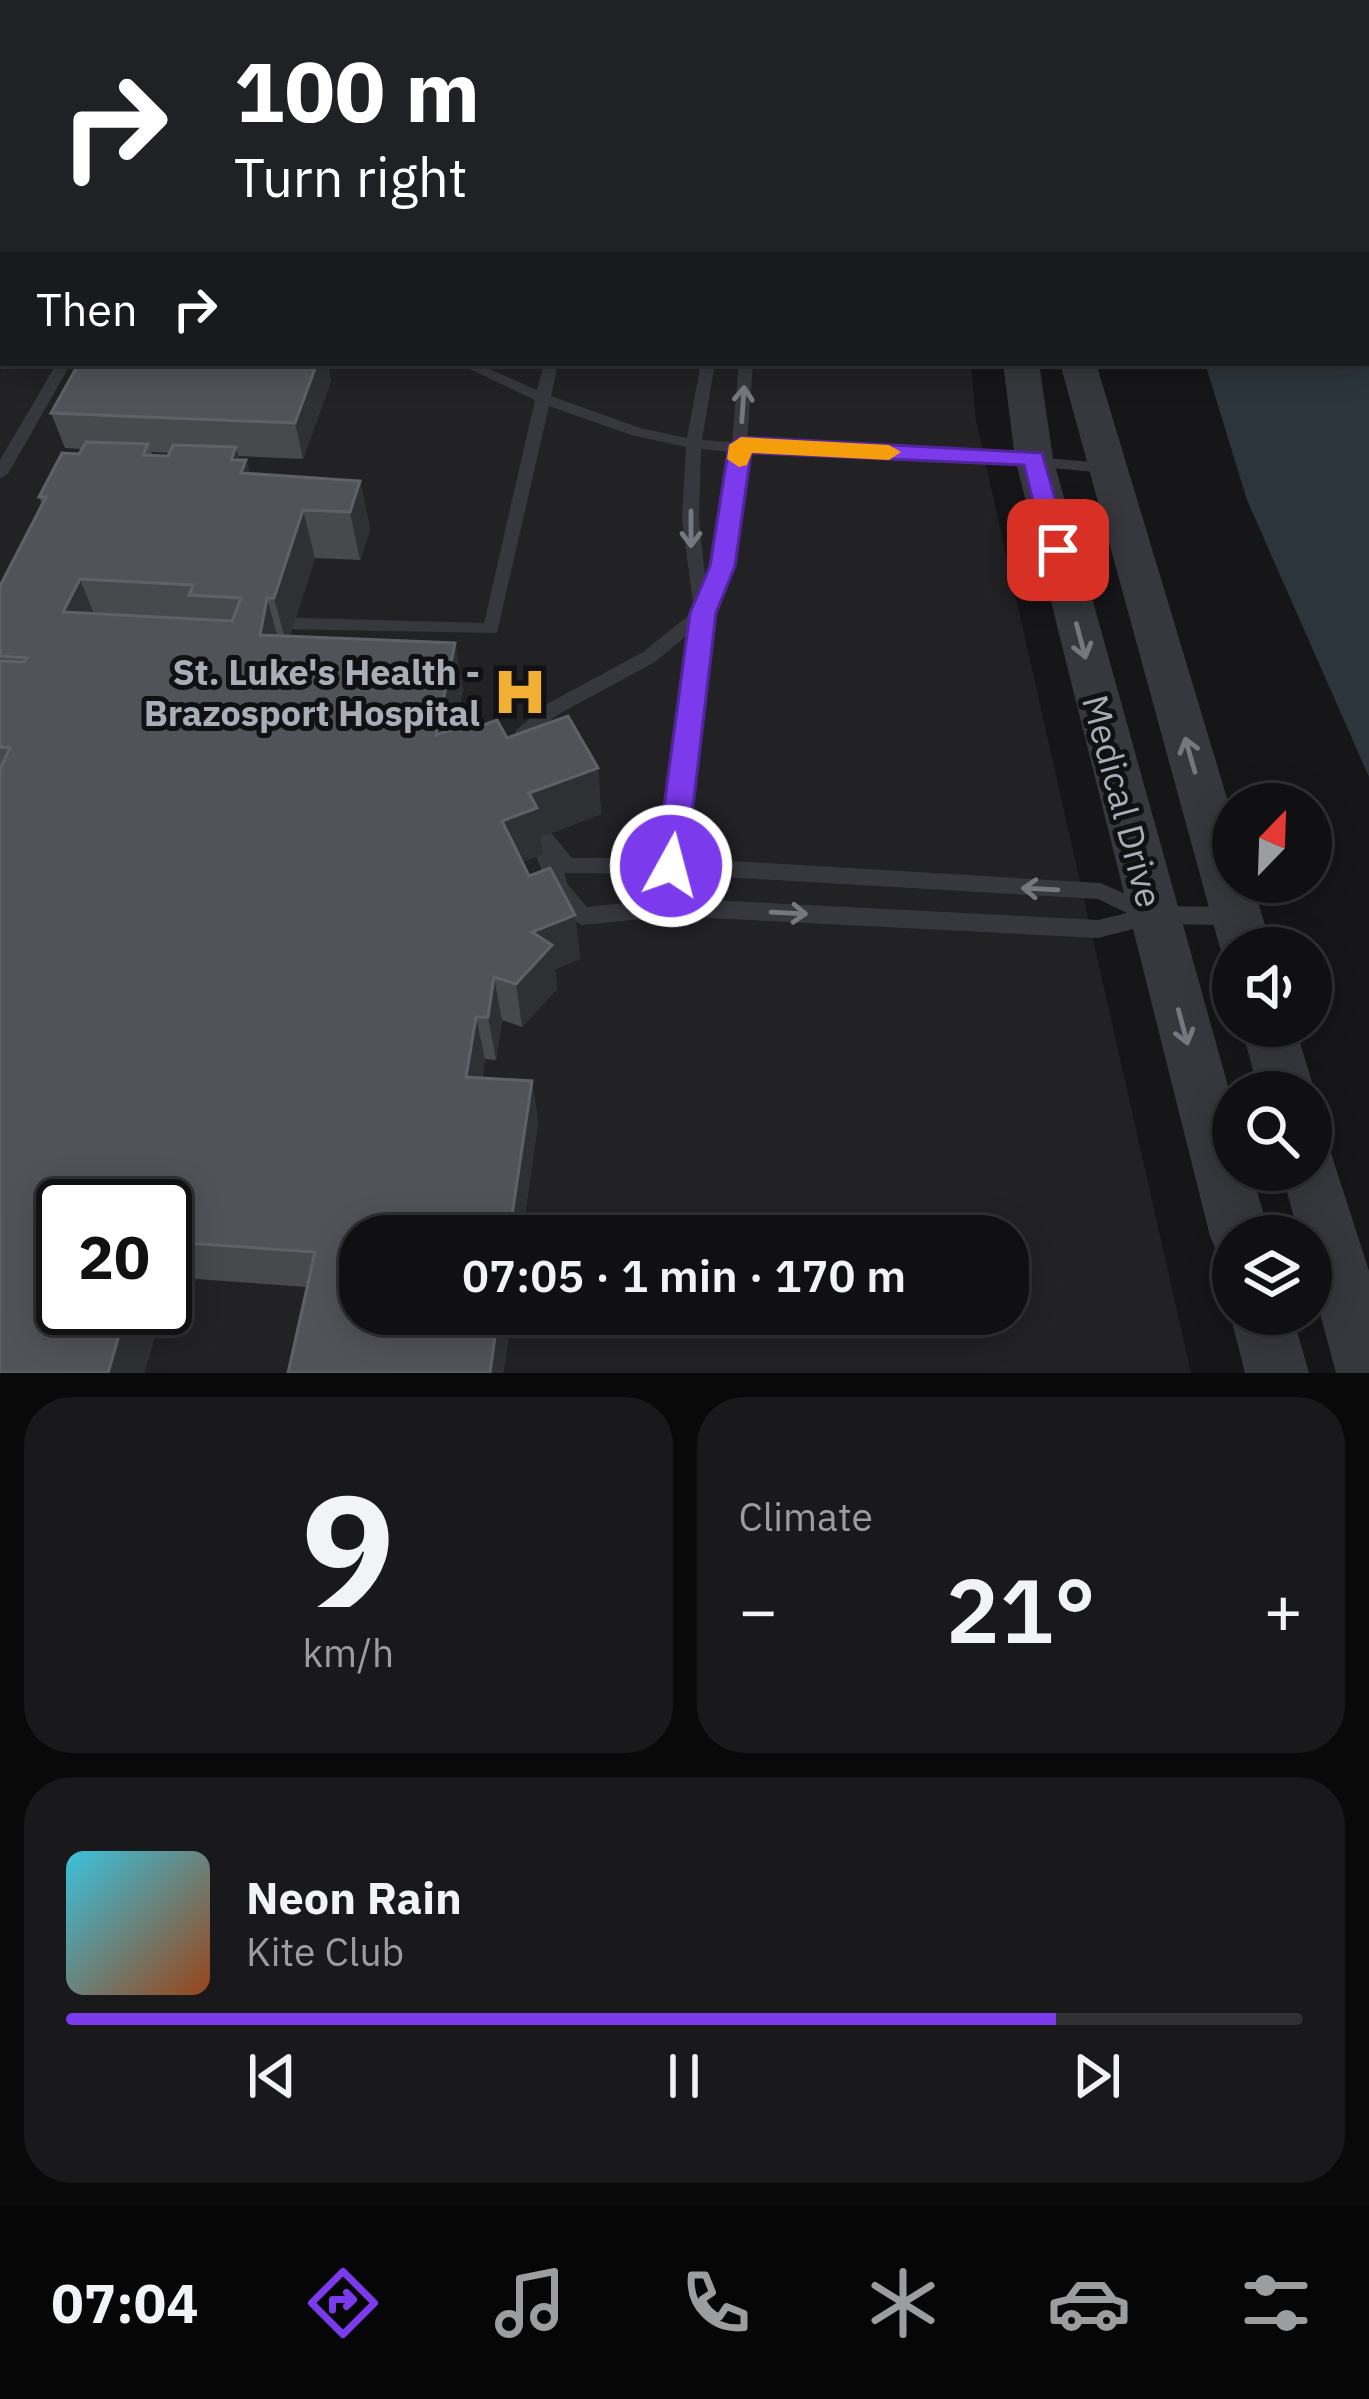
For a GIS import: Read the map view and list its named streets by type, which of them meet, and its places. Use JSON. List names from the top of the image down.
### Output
{
  "streets": {
    "street": ["Medical Drive"]
  },
  "places": {
    "hospital": ["St. Luke's Health - Brazosport Hospital"]
  },
  "north": "top right",
  "page": {
    "turn": ["100 m", "Turn right"],
    "then": "Then",
    "limit": "20",
    "trip": "07:05 · 1 min · 170 m",
    "tile": [
      ["9", "km/h"],
      "Climate"
    ],
    "heat": ["−", "21°", "+"],
    "song": ["Neon Rain", "Kite Club"],
    "tabs": "07:04"
  }
}
